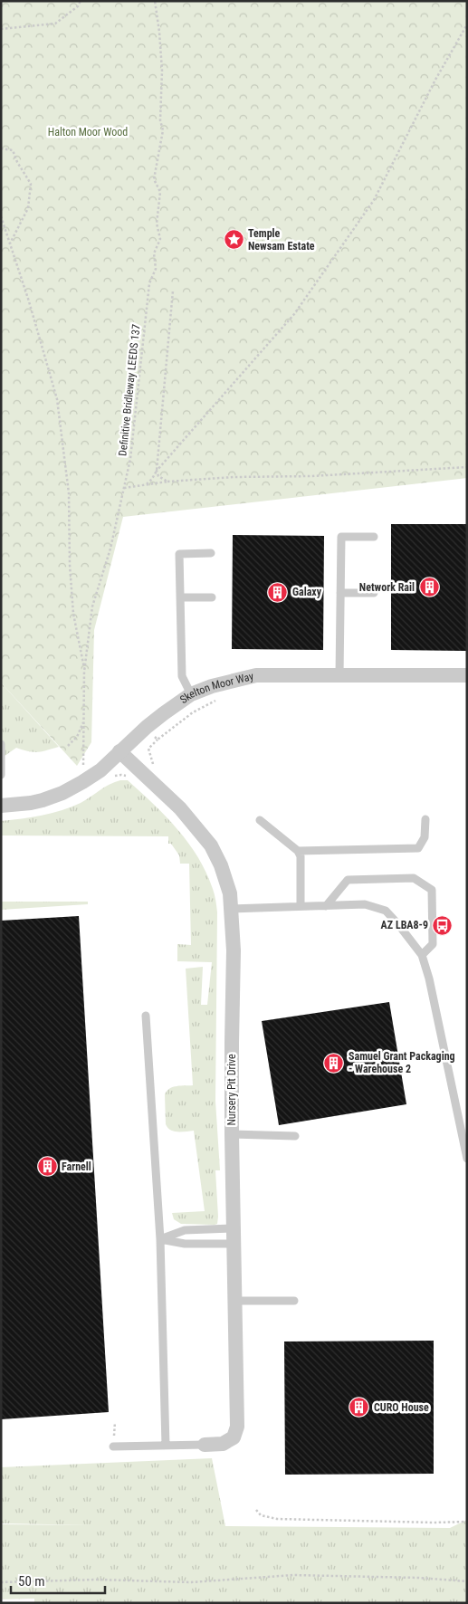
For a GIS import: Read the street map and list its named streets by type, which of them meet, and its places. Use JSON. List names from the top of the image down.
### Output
{
  "streets": {
    "street": ["Skelton Moor Way", "Nursery Pit Drive"],
    "path": ["Definitive Bridleway LEEDS 137"]
  },
  "crossings": [
    ["Definitive Bridleway LEEDS 137", "Skelton Moor Way"],
    ["Skelton Moor Way", "Nursery Pit Drive"]
  ],
  "parks": ["Halton Moor Wood"],
  "places": {
    "place": ["Temple Newsam Estate"],
    "building": [
      "Network Rail",
      "Galaxy",
      "Samuel Grant Packaging - Warehouse 2",
      "Farnell",
      "CURO House"
    ],
    "bus stop": ["AZ LBA8-9"]
  },
  "scale_bar": "50 m"
}
